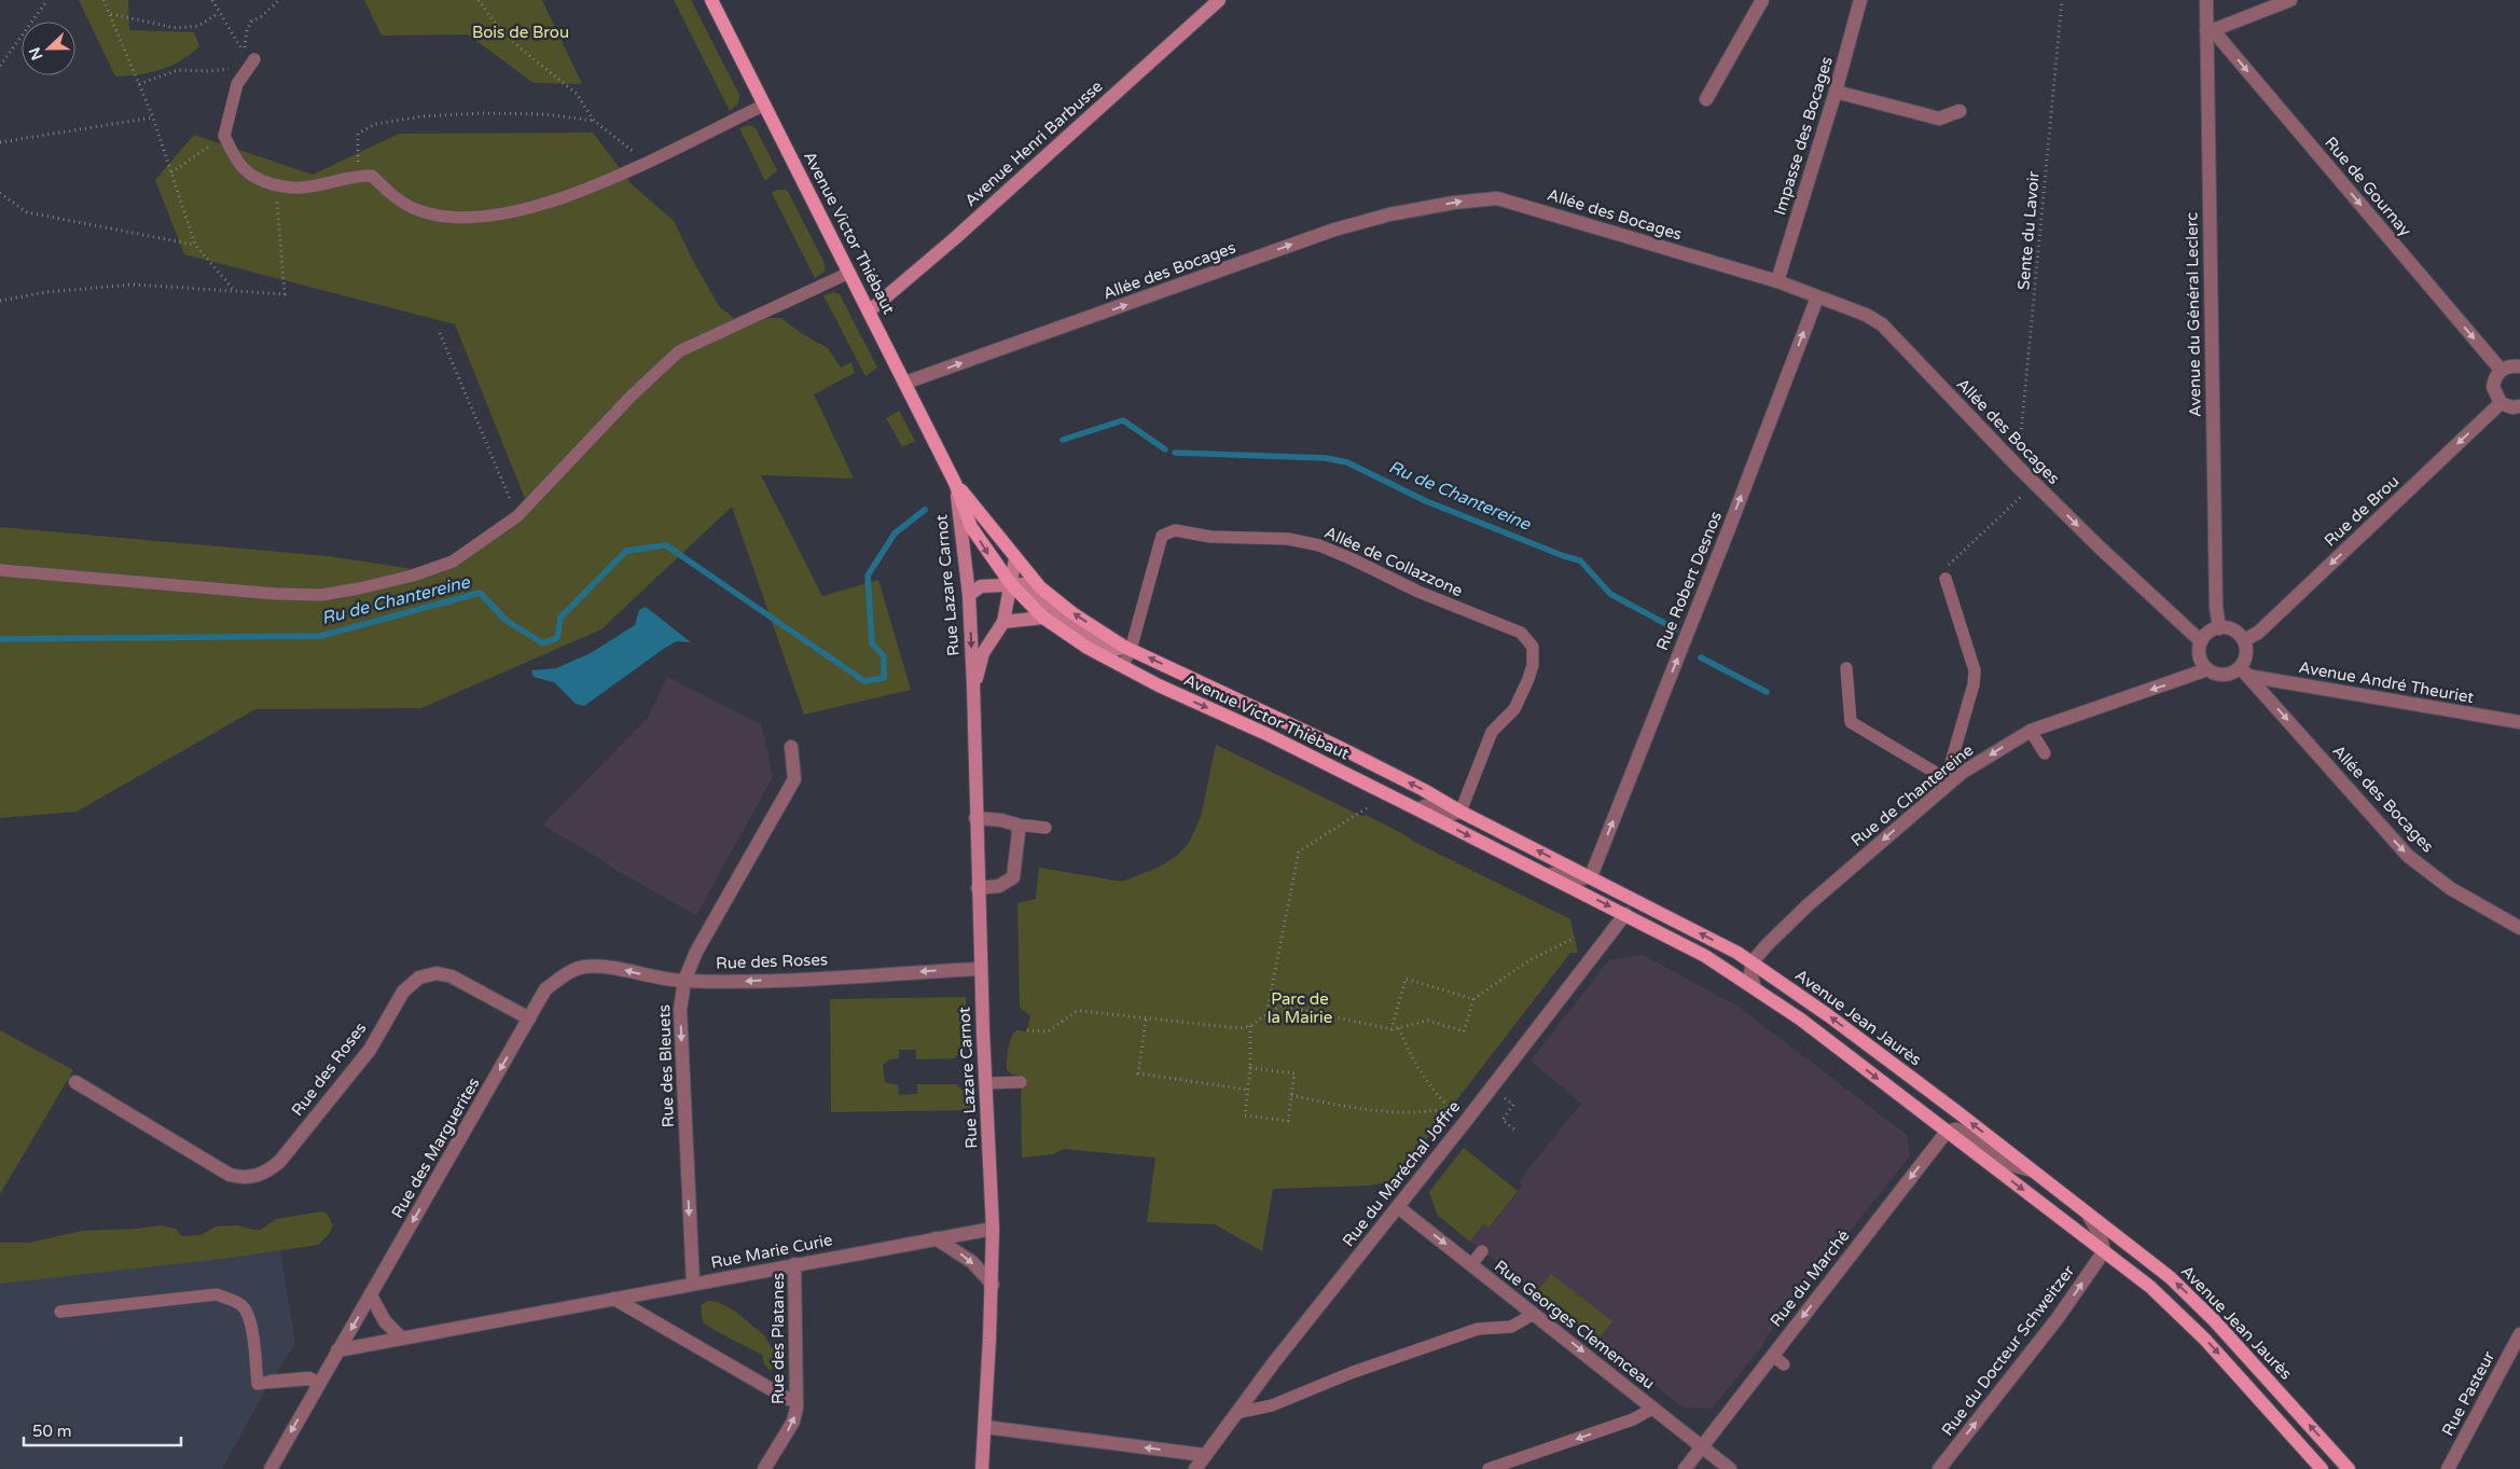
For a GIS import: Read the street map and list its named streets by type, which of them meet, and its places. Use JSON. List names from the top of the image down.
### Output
{
  "streets": {
    "main road": ["Avenue Victor Thiébaut", "Avenue Jean Jaurès"],
    "street": [
      "Impasse des Bocages",
      "Avenue Henri Barbusse",
      "Rue de Gournay",
      "Allée des Bocages",
      "Avenue du Général Leclerc",
      "Rue de Brou",
      "Rue Robert Desnos",
      "Rue Lazare Carnot",
      "Avenue André Theuriet",
      "Rue de Chantereine",
      "Rue des Roses",
      "Rue des Bleuets",
      "Rue des Marguerites",
      "Rue du Maréchal Joffre",
      "Rue Marie Curie",
      "Rue du Marché",
      "Rue Georges Clemenceau",
      "Rue des Platanes",
      "Rue du Docteur Schweitzer",
      "Rue Pasteur"
    ],
    "lane": ["Allée de Collazzone"],
    "path": ["Sente du Lavoir"]
  },
  "crossings": [
    ["Impasse des Bocages", "Allée des Bocages"],
    ["Avenue Henri Barbusse", "Avenue Victor Thiébaut"],
    ["Rue de Gournay", "Avenue du Général Leclerc"],
    ["Allée des Bocages", "Sente du Lavoir"],
    ["Allée des Bocages", "Avenue Victor Thiébaut"],
    ["Allée des Bocages", "Avenue du Général Leclerc"],
    ["Allée des Bocages", "Rue de Brou"],
    ["Allée des Bocages", "Rue Robert Desnos"],
    ["Allée des Bocages", "Avenue André Theuriet"],
    ["Allée des Bocages", "Rue de Chantereine"],
    ["Avenue Victor Thiébaut", "Allée de Collazzone"],
    ["Avenue Victor Thiébaut", "Rue Robert Desnos"],
    ["Avenue Victor Thiébaut", "Rue Lazare Carnot"],
    ["Avenue Victor Thiébaut", "Avenue Jean Jaurès"],
    ["Avenue Victor Thiébaut", "Rue du Maréchal Joffre"],
    ["Avenue du Général Leclerc", "Rue de Brou"],
    ["Avenue du Général Leclerc", "Avenue André Theuriet"],
    ["Avenue du Général Leclerc", "Rue de Chantereine"],
    ["Rue de Brou", "Avenue André Theuriet"],
    ["Rue de Brou", "Rue de Chantereine"],
    ["Rue Robert Desnos", "Avenue Jean Jaurès"],
    ["Rue Lazare Carnot", "Rue des Roses"],
    ["Rue Lazare Carnot", "Rue du Maréchal Joffre"],
    ["Rue Lazare Carnot", "Rue Marie Curie"],
    ["Avenue André Theuriet", "Rue de Chantereine"],
    ["Rue de Chantereine", "Avenue Jean Jaurès"],
    ["Rue des Roses", "Rue des Bleuets"],
    ["Rue des Roses", "Rue des Marguerites"],
    ["Avenue Jean Jaurès", "Rue du Docteur Schweitzer"],
    ["Rue des Bleuets", "Rue Marie Curie"],
    ["Rue des Marguerites", "Rue Marie Curie"],
    ["Rue du Maréchal Joffre", "Rue Georges Clemenceau"],
    ["Rue Marie Curie", "Rue des Platanes"],
    ["Rue du Marché", "Rue Georges Clemenceau"]
  ],
  "one_way": [
    "Rue de Gournay",
    "Allée des Bocages",
    "Rue de Brou",
    "Rue Robert Desnos",
    "Rue de Chantereine",
    "Rue des Roses",
    "Rue des Bleuets",
    "Rue des Marguerites",
    "Rue du Marché",
    "Rue Georges Clemenceau",
    "Rue des Platanes",
    "Rue du Docteur Schweitzer"
  ],
  "water": ["Ru de Chantereine"],
  "parks": ["Bois de Brou", "Parc de la Mairie"],
  "scale_bar": "50 m",
  "north": "left"
}
